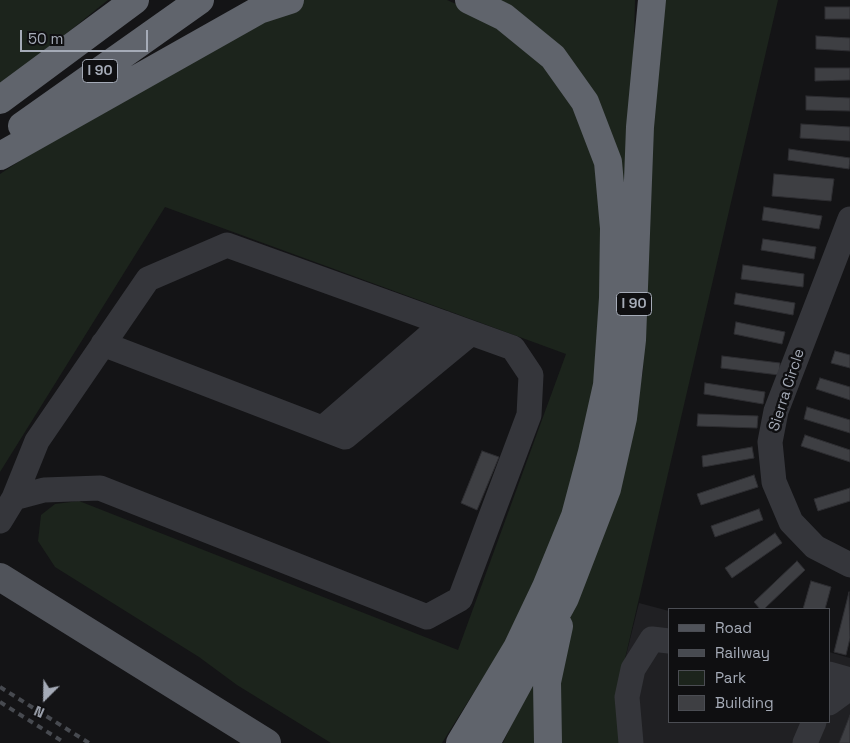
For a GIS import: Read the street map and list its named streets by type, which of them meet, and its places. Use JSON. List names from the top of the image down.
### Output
{
  "streets": {
    "highway": ["I 90"],
    "street": ["Sierra Circle"]
  },
  "legend": [
    "Road",
    "Railway",
    "Park",
    "Building"
  ],
  "scale_bar": "50 m",
  "north": "bottom left"
}
